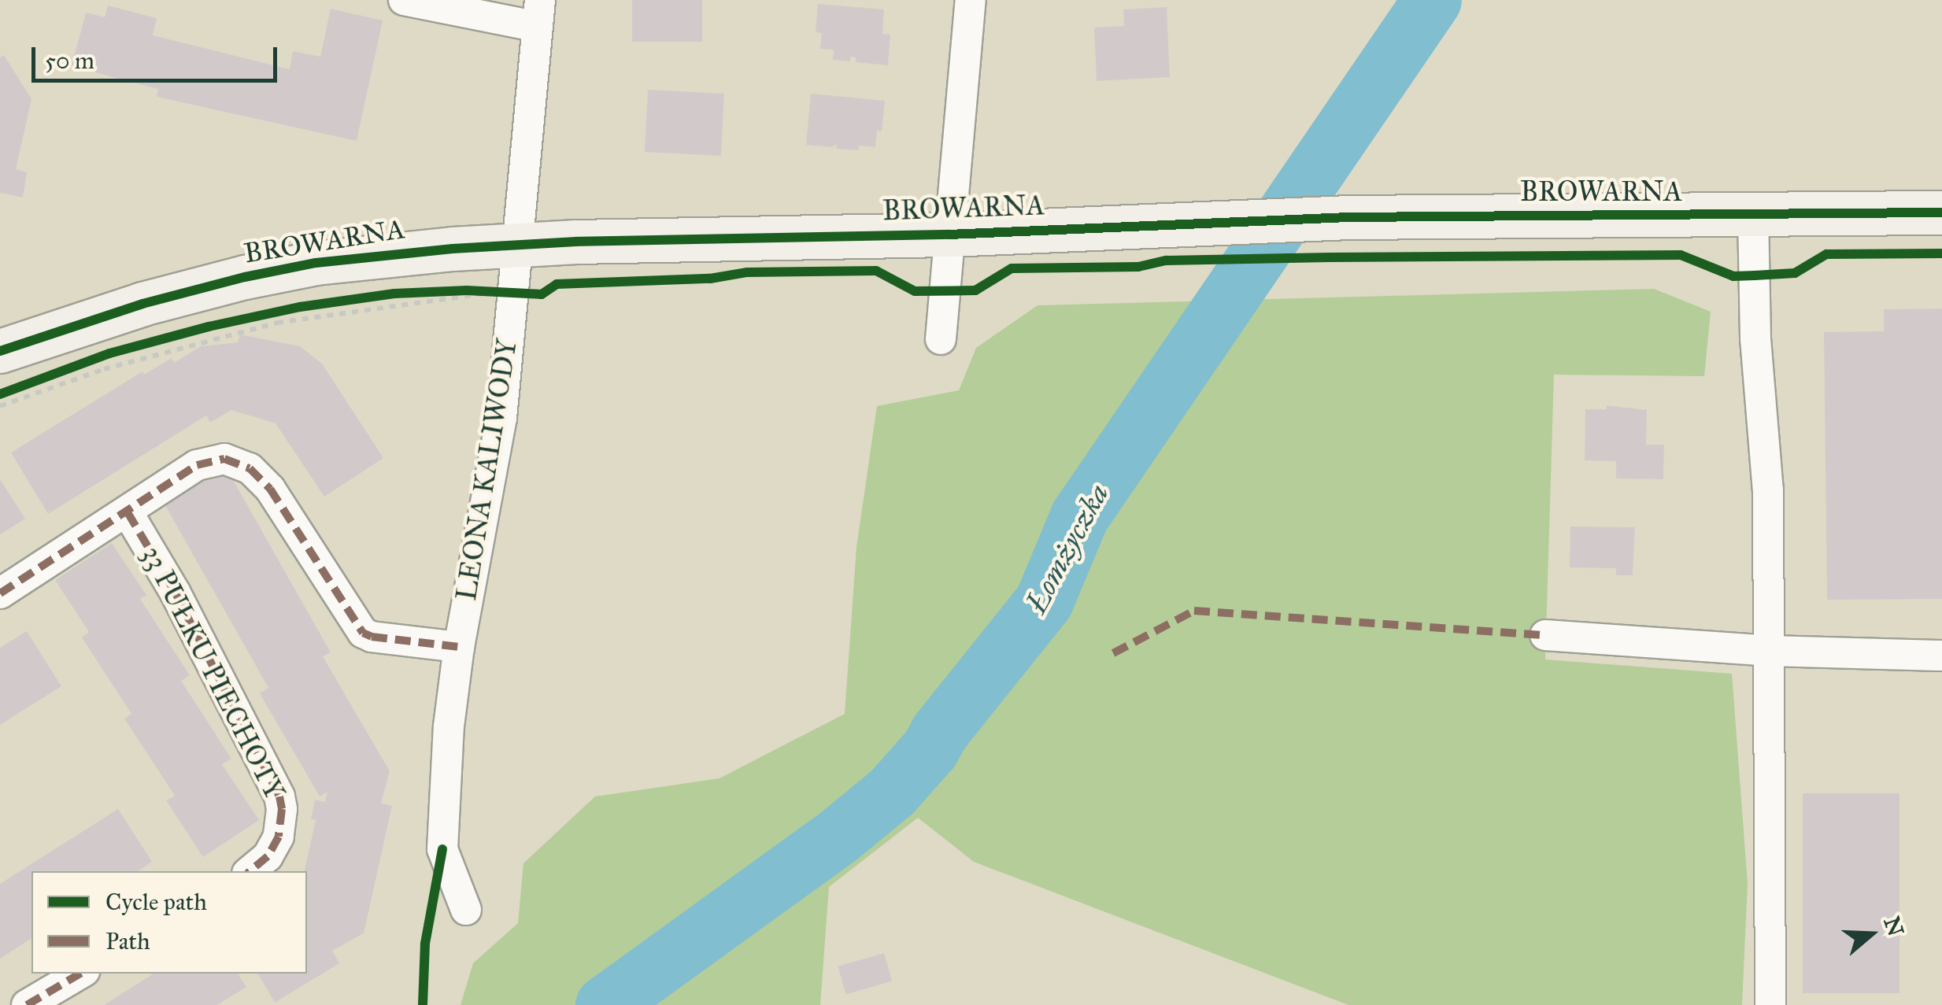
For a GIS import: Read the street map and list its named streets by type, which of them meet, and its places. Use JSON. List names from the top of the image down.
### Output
{
  "streets": {
    "street": ["BROWARNA", "LEONA KALIWODY", "33 PUŁKU PIECHOTY"]
  },
  "crossings": [
    ["BROWARNA", "LEONA KALIWODY"]
  ],
  "water": ["Łomżyczka"],
  "legend": ["Cycle path", "Path"],
  "scale_bar": "50 m",
  "north": "right"
}
